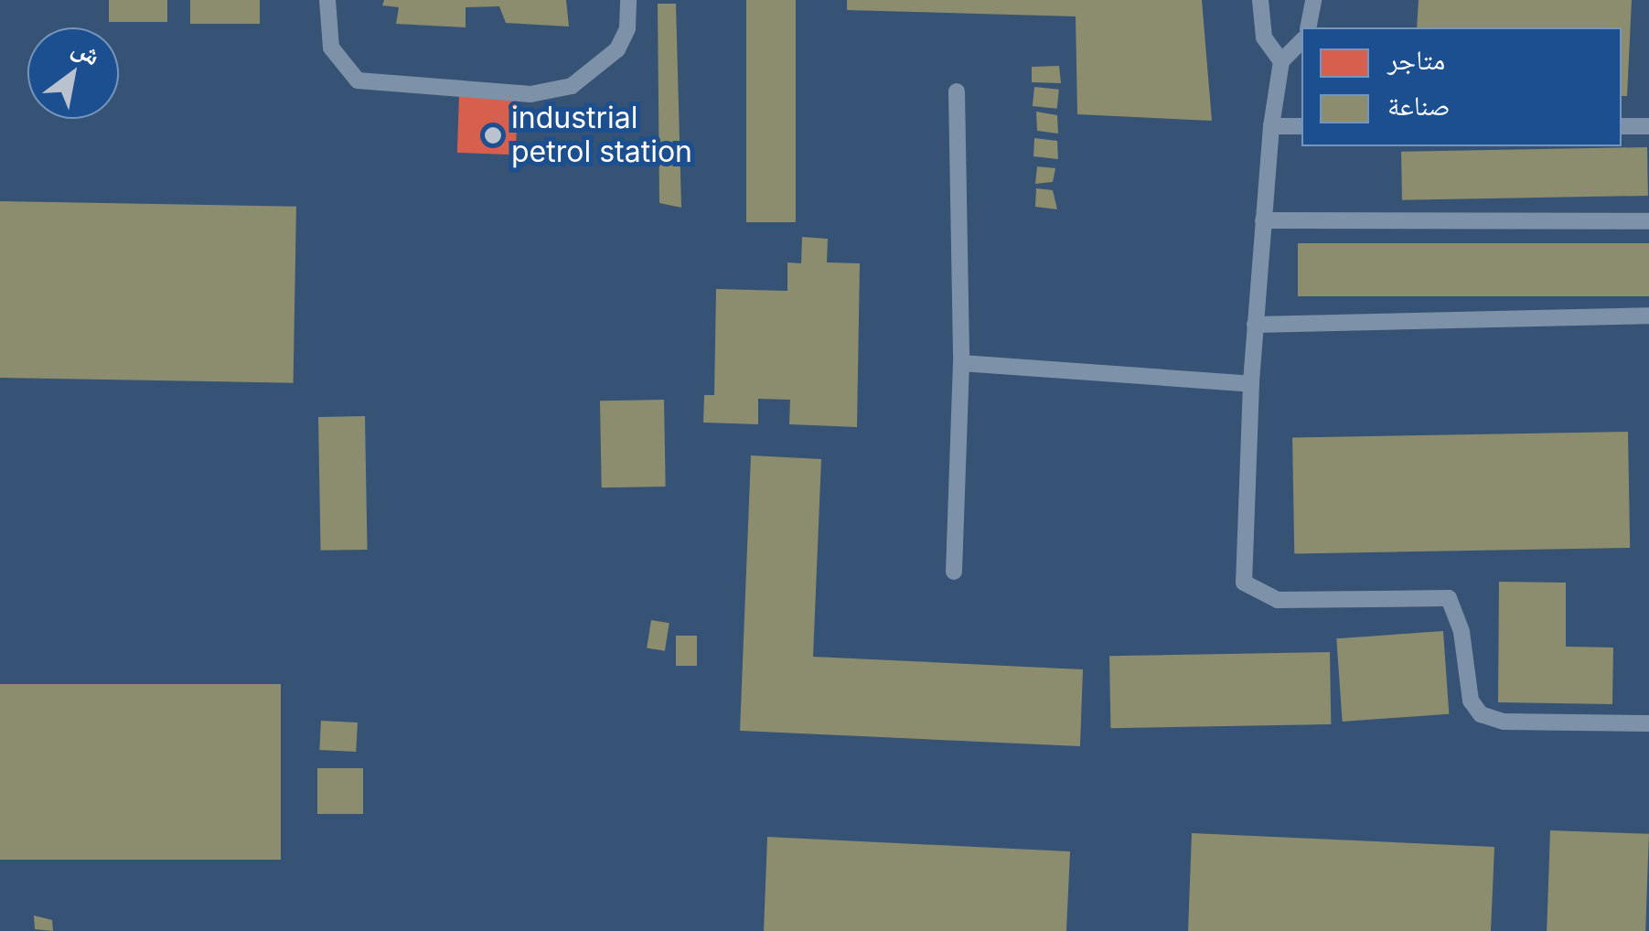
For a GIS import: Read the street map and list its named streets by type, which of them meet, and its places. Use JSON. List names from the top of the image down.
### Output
{
  "places": ["industrial petrol station"],
  "legend": ["متاجر", "صناعة"],
  "north": "top right"
}
